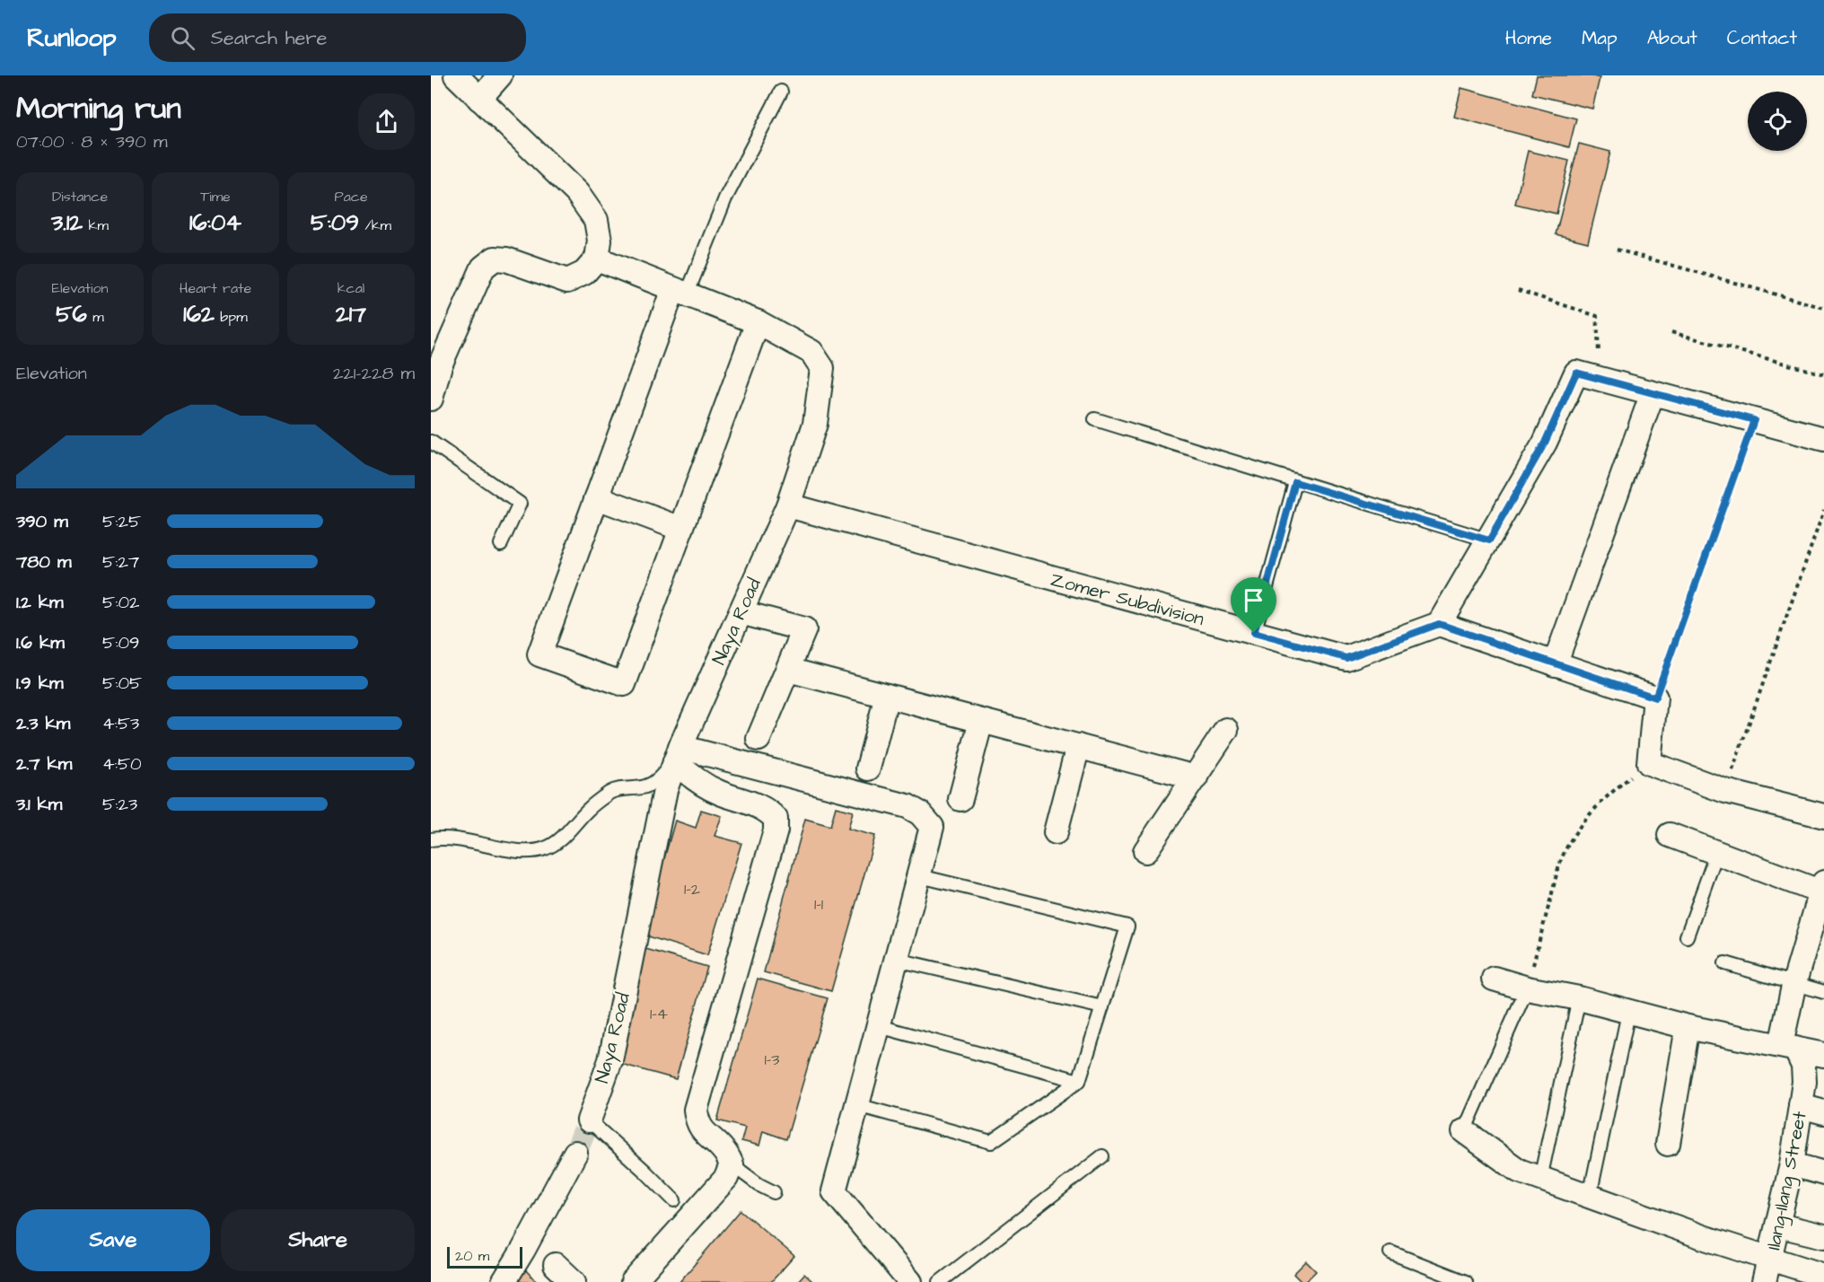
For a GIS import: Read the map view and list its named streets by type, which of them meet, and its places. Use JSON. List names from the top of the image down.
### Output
{
  "streets": {
    "street": ["Zomer Subdivision", "Naya Road", "Ilang-Ilang Street"]
  },
  "crossings": [
    ["Zomer Subdivision", "Naya Road"]
  ],
  "house_numbers": [
    "1-2",
    "1-1",
    "1-4",
    "1-3"
  ],
  "scale_bar": "20 m",
  "page": {
    "header": "Runloop",
    "search": "Search here",
    "nav": [
      "Home",
      "Map",
      "About",
      "Contact"
    ],
    "heading": ["Morning run", "07:00 · 8 × 390 m"],
    "stats": [
      ["Distance", "3.12 km"],
      ["Time", "16:04"],
      ["Pace", "5:09 /km"],
      ["Elevation", "56 m"],
      ["Heart rate", "162 bpm"],
      ["kcal", "217"]
    ],
    "chart": ["Elevation", "221–228 m"],
    "list": [
      {
        "name": "390 m",
        "note": "5:25"
      },
      {
        "name": "780 m",
        "note": "5:27"
      },
      {
        "name": "1.2 km",
        "note": "5:02"
      },
      {
        "name": "1.6 km",
        "note": "5:09"
      },
      {
        "name": "1.9 km",
        "note": "5:05"
      },
      {
        "name": "2.3 km",
        "note": "4:53"
      },
      {
        "name": "2.7 km",
        "note": "4:50"
      },
      {
        "name": "3.1 km",
        "note": "5:23"
      }
    ],
    "buttons": ["Save", "Share"],
    "scale": "20 m"
  }
}
